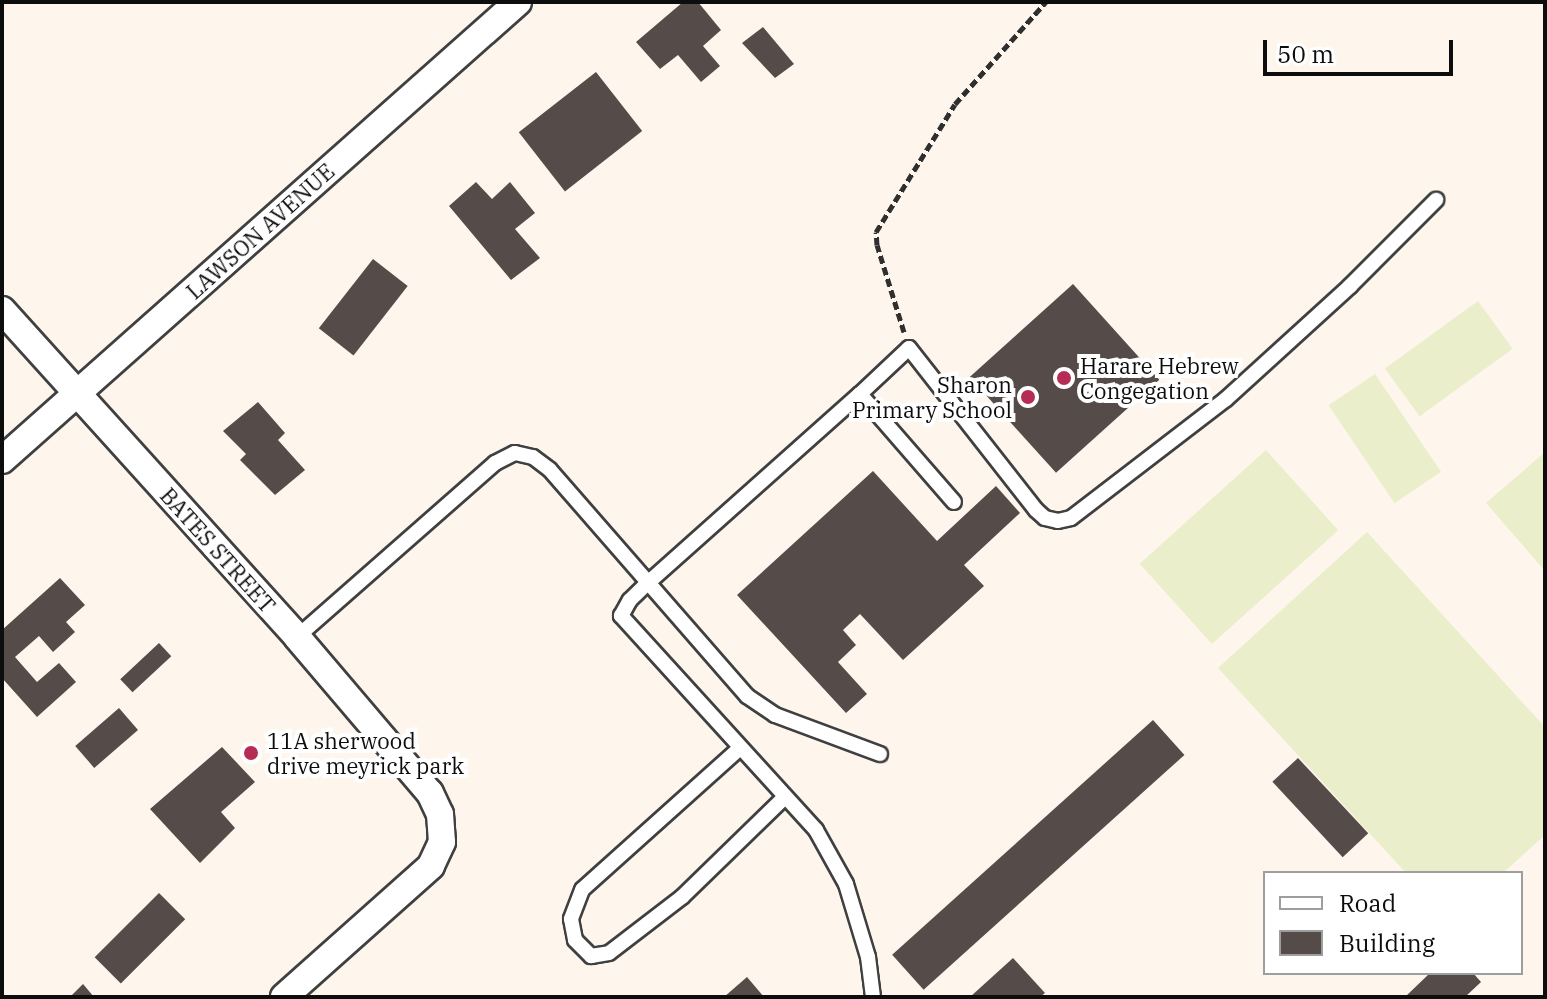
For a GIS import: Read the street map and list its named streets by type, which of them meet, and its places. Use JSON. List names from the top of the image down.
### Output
{
  "streets": {
    "street": ["LAWSON AVENUE", "BATES STREET"]
  },
  "crossings": [
    ["LAWSON AVENUE", "BATES STREET"]
  ],
  "places": ["Harare Hebrew Congegation", "Sharon Primary School", "11A sherwood drive meyrick park"],
  "legend": ["Road", "Building"],
  "scale_bar": "50 m"
}
